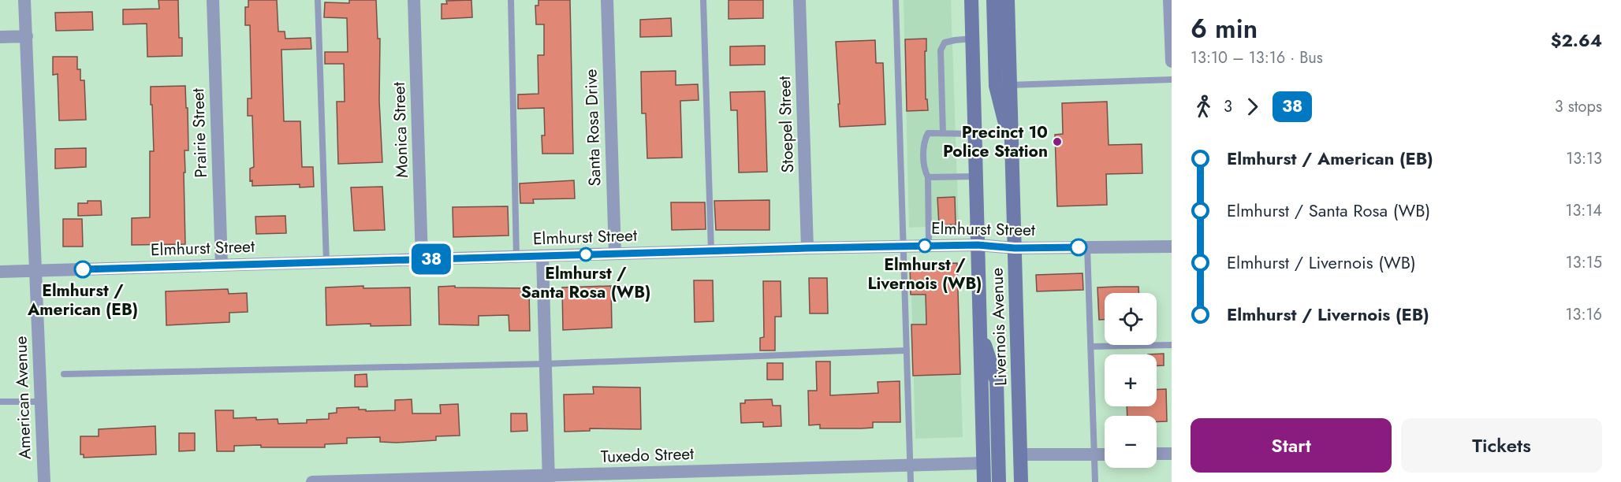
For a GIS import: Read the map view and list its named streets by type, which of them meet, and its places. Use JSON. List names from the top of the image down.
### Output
{
  "streets": {
    "main road": ["Livernois Avenue"],
    "street": [
      "Stoepel Street",
      "Santa Rosa Drive",
      "Monica Street",
      "Prairie Street",
      "Elmhurst Street",
      "American Avenue",
      "Tuxedo Street"
    ]
  },
  "crossings": [
    ["Stoepel Street", "Elmhurst Street"],
    ["Santa Rosa Drive", "Elmhurst Street"],
    ["Monica Street", "Elmhurst Street"],
    ["Prairie Street", "Elmhurst Street"],
    ["Elmhurst Street", "Livernois Avenue"],
    ["Elmhurst Street", "American Avenue"],
    ["Livernois Avenue", "Tuxedo Street"]
  ],
  "places": [
    "Precinct 10 Police Station",
    "Elmhurst / Livernois (WB)",
    "Elmhurst / Santa Rosa (WB)",
    "Elmhurst / American (EB)"
  ],
  "lines": ["bus line 38"],
  "page": {
    "on_map": "38",
    "heading": ["6 min", "13:10 – 13:16 · Bus", "$2.64"],
    "legs": ["3", "38", "3 stops"],
    "list": [
      {
        "name": "Elmhurst / American (EB)",
        "value": "13:13"
      },
      {
        "name": "Elmhurst / Santa Rosa (WB)",
        "value": "13:14"
      },
      {
        "name": "Elmhurst / Livernois (WB)",
        "value": "13:15"
      },
      {
        "name": "Elmhurst / Livernois (EB)",
        "value": "13:16"
      }
    ],
    "map_buttons": ["+", "−"],
    "buttons": ["Start", "Tickets"]
  }
}
